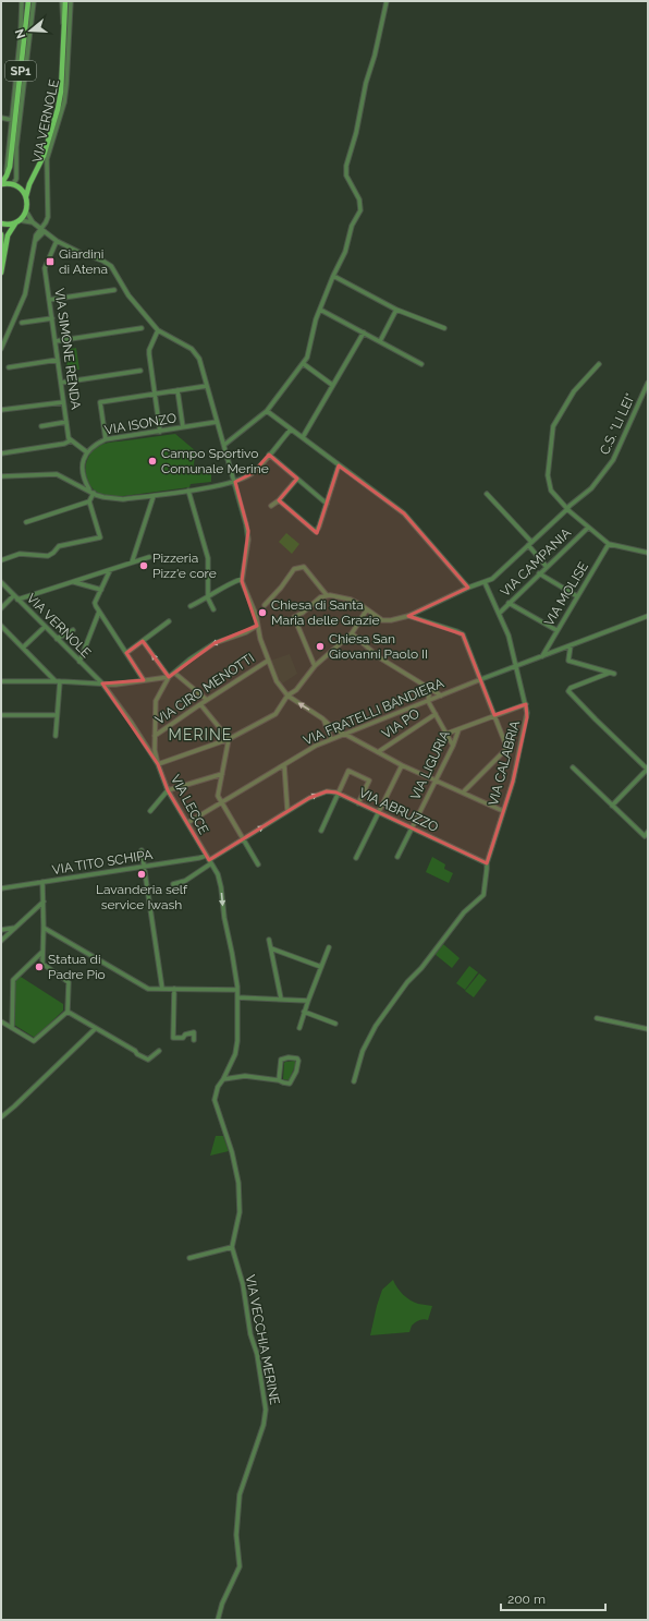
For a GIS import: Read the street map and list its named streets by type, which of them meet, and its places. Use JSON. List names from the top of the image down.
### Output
{
  "streets": {
    "main road": ["SP1"],
    "street": [
      "VIA VERNOLE",
      "VIA SIMONE RENDA",
      "VIA ISONZO",
      "C.S. \"LI LEI\"",
      "VIA CAMPANIA",
      "VIA MOLISE",
      "VIA CIRO MENOTTI",
      "VIA FRATELLI BANDIERA",
      "VIA PO",
      "VIA CALABRIA",
      "VIA LIGURIA",
      "VIA LECCE",
      "VIA ABRUZZO",
      "VIA TITO SCHIPA",
      "VIA VECCHIA MERINE"
    ]
  },
  "crossings": [
    ["VIA VERNOLE", "VIA LECCE"],
    ["C.S. \"LI LEI\"", "VIA CALABRIA"],
    ["VIA CAMPANIA", "VIA CALABRIA"],
    ["VIA MOLISE", "VIA FRATELLI BANDIERA"],
    ["VIA CIRO MENOTTI", "VIA LECCE"],
    ["VIA FRATELLI BANDIERA", "VIA CALABRIA"],
    ["VIA FRATELLI BANDIERA", "VIA LECCE"],
    ["VIA CALABRIA", "VIA ABRUZZO"],
    ["VIA LIGURIA", "VIA ABRUZZO"],
    ["VIA LECCE", "VIA TITO SCHIPA"],
    ["VIA LECCE", "VIA VECCHIA MERINE"]
  ],
  "districts": ["MERINE"],
  "places": {
    "transit": ["Giardini di Atena"],
    "other": [
      "Campo Sportivo Comunale Merine",
      "Pizzeria Pizz'e core",
      "Chiesa di Santa Maria delle Grazie",
      "Chiesa San Giovanni Paolo II",
      "Lavanderia self service Iwash",
      "Statua di Padre Pio"
    ]
  },
  "scale_bar": "200 m",
  "north": "left"
}
